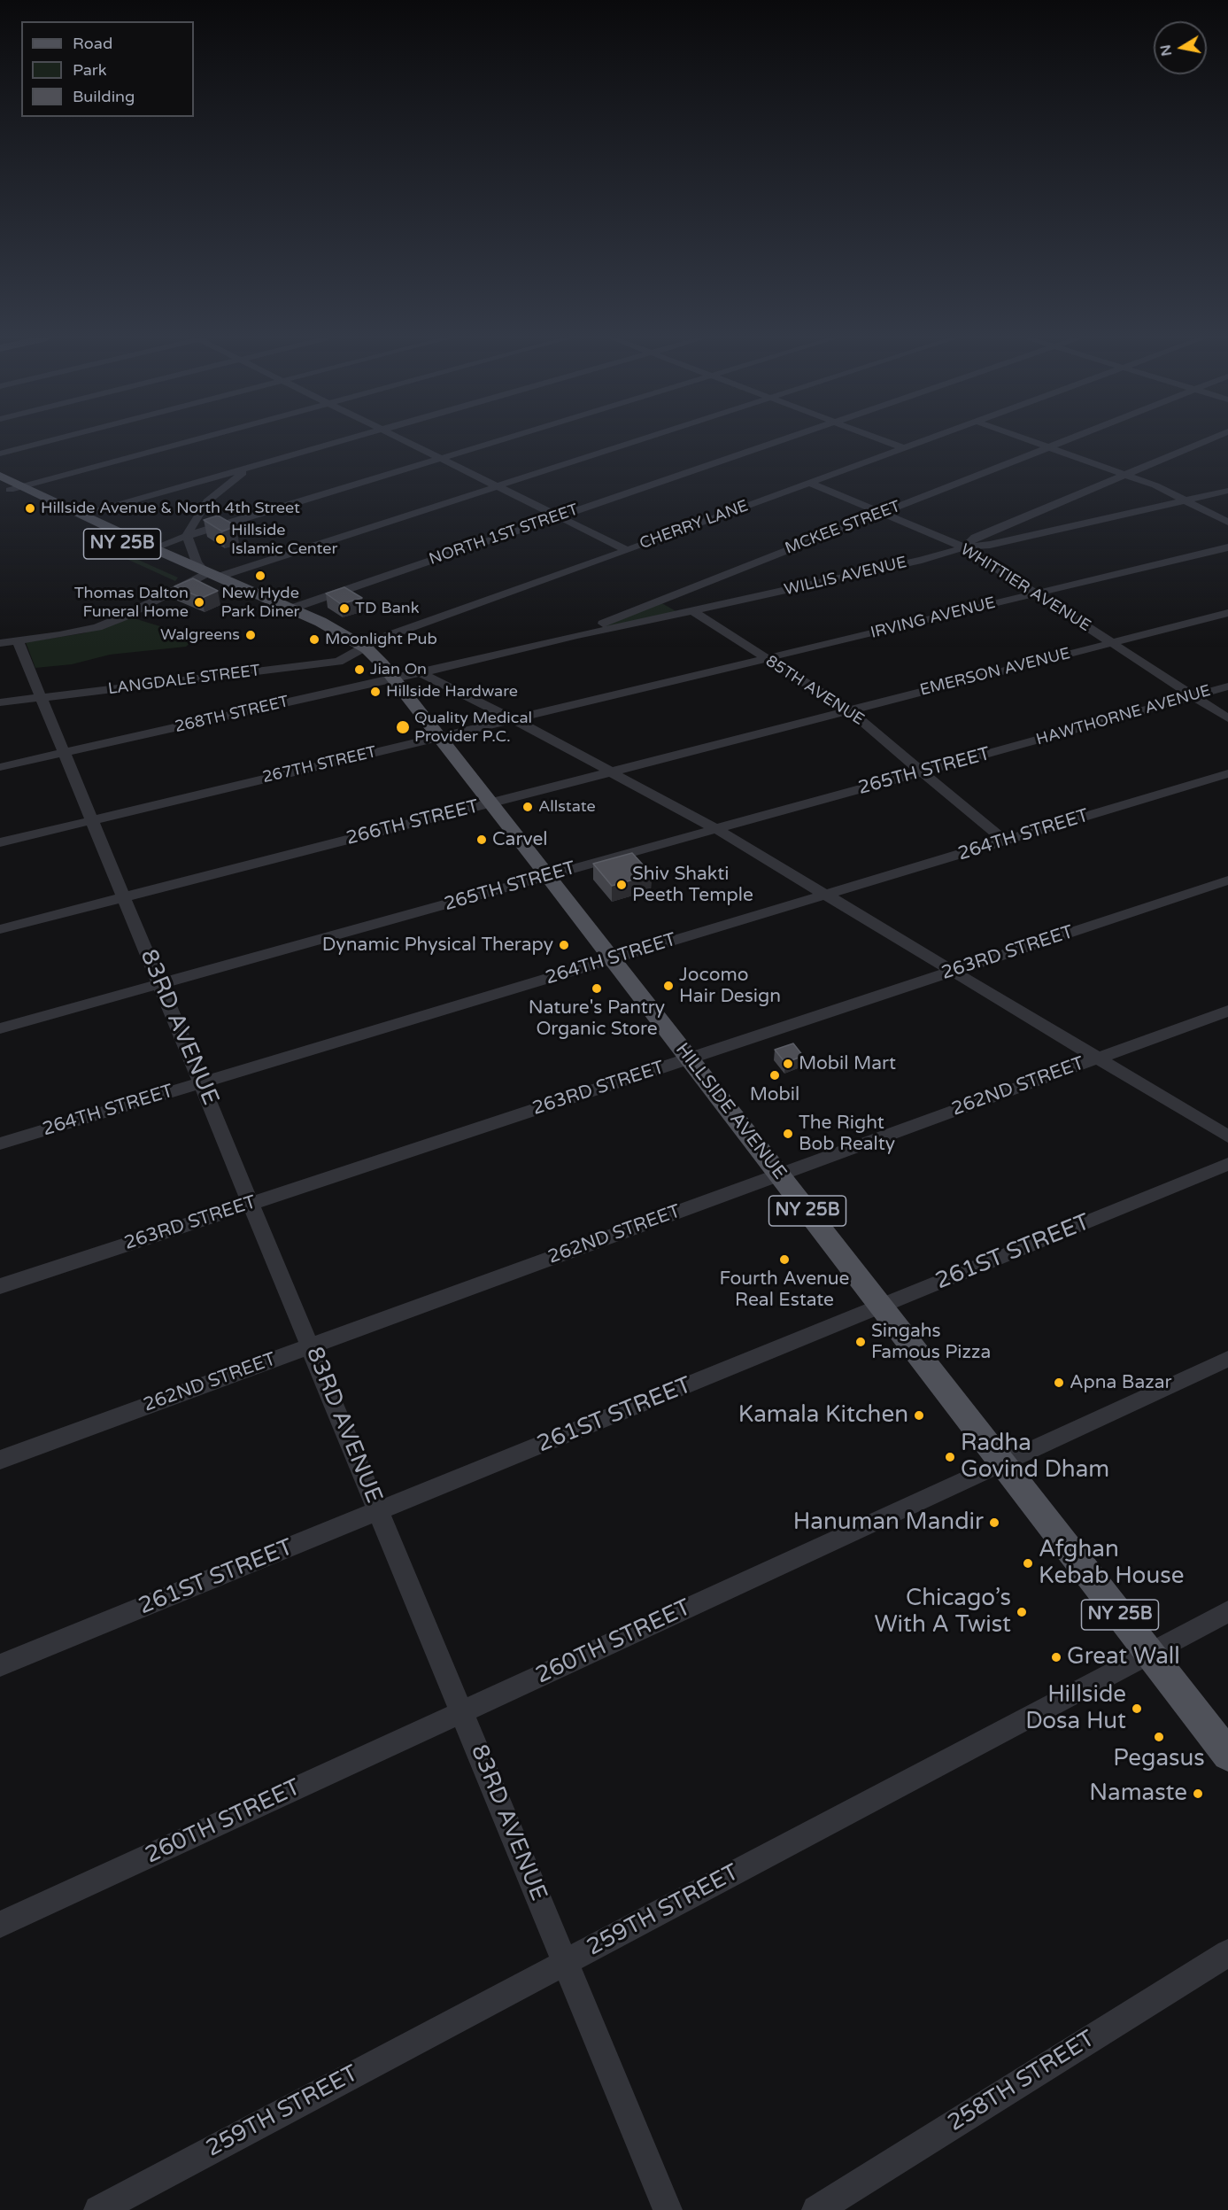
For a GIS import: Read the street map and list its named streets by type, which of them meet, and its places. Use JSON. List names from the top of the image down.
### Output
{
  "streets": {
    "main road": ["NY 25B", "HILLSIDE AVENUE"],
    "street": [
      "CHERRY LANE",
      "MCKEE STREET",
      "NORTH 1ST STREET",
      "WILLIS AVENUE",
      "WHITTIER AVENUE",
      "IRVING AVENUE",
      "EMERSON AVENUE",
      "LANGDALE STREET",
      "85TH AVENUE",
      "268TH STREET",
      "HAWTHORNE AVENUE",
      "267TH STREET",
      "265TH STREET",
      "266TH STREET",
      "264TH STREET",
      "263RD STREET",
      "83RD AVENUE",
      "262ND STREET",
      "261ST STREET",
      "260TH STREET",
      "259TH STREET",
      "258TH STREET"
    ]
  },
  "crossings": [
    ["CHERRY LANE", "WHITTIER AVENUE"],
    ["CHERRY LANE", "LANGDALE STREET"],
    ["CHERRY LANE", "HILLSIDE AVENUE"],
    ["MCKEE STREET", "WILLIS AVENUE"],
    ["MCKEE STREET", "WHITTIER AVENUE"],
    ["NORTH 1ST STREET", "HILLSIDE AVENUE"],
    ["WILLIS AVENUE", "WHITTIER AVENUE"],
    ["WILLIS AVENUE", "85TH AVENUE"],
    ["WILLIS AVENUE", "268TH STREET"],
    ["WHITTIER AVENUE", "IRVING AVENUE"],
    ["WHITTIER AVENUE", "EMERSON AVENUE"],
    ["WHITTIER AVENUE", "HAWTHORNE AVENUE"],
    ["IRVING AVENUE", "85TH AVENUE"],
    ["IRVING AVENUE", "267TH STREET"],
    ["EMERSON AVENUE", "85TH AVENUE"],
    ["EMERSON AVENUE", "266TH STREET"],
    ["LANGDALE STREET", "83RD AVENUE"],
    ["LANGDALE STREET", "HILLSIDE AVENUE"],
    ["85TH AVENUE", "265TH STREET"],
    ["85TH AVENUE", "264TH STREET"],
    ["268TH STREET", "83RD AVENUE"],
    ["268TH STREET", "HILLSIDE AVENUE"],
    ["HAWTHORNE AVENUE", "265TH STREET"],
    ["267TH STREET", "83RD AVENUE"],
    ["267TH STREET", "HILLSIDE AVENUE"],
    ["265TH STREET", "83RD AVENUE"],
    ["265TH STREET", "HILLSIDE AVENUE"],
    ["266TH STREET", "83RD AVENUE"],
    ["266TH STREET", "HILLSIDE AVENUE"],
    ["264TH STREET", "83RD AVENUE"],
    ["264TH STREET", "HILLSIDE AVENUE"],
    ["263RD STREET", "83RD AVENUE"],
    ["263RD STREET", "HILLSIDE AVENUE"],
    ["83RD AVENUE", "262ND STREET"],
    ["83RD AVENUE", "261ST STREET"],
    ["83RD AVENUE", "260TH STREET"],
    ["83RD AVENUE", "259TH STREET"],
    ["262ND STREET", "HILLSIDE AVENUE"],
    ["HILLSIDE AVENUE", "261ST STREET"],
    ["HILLSIDE AVENUE", "260TH STREET"],
    ["HILLSIDE AVENUE", "259TH STREET"]
  ],
  "places": [
    "Hillside Avenue & North 4th Street",
    "Hillside Islamic Center",
    "New Hyde Park Diner",
    "Thomas Dalton Funeral Home",
    "TD Bank",
    "Walgreens",
    "Moonlight Pub",
    "Jian On",
    "Hillside Hardware",
    "Quality Medical Provider P.C.",
    "Allstate",
    "Carvel",
    "Shiv Shakti Peeth Temple",
    "Dynamic Physical Therapy",
    "Jocomo Hair Design",
    "Nature's Pantry Organic Store",
    "Mobil Mart",
    "Mobil",
    "The Right Bob Realty",
    "Fourth Avenue Real Estate",
    "Singahs Famous Pizza",
    "Apna Bazar",
    "Kamala Kitchen",
    "Radha Govind Dham",
    "Hanuman Mandir",
    "Afghan Kebab House",
    "Chicago’s With A Twist",
    "Great Wall",
    "Hillside Dosa Hut",
    "Pegasus",
    "Namaste"
  ],
  "legend": ["Road", "Park", "Building"],
  "north": "left"
}
